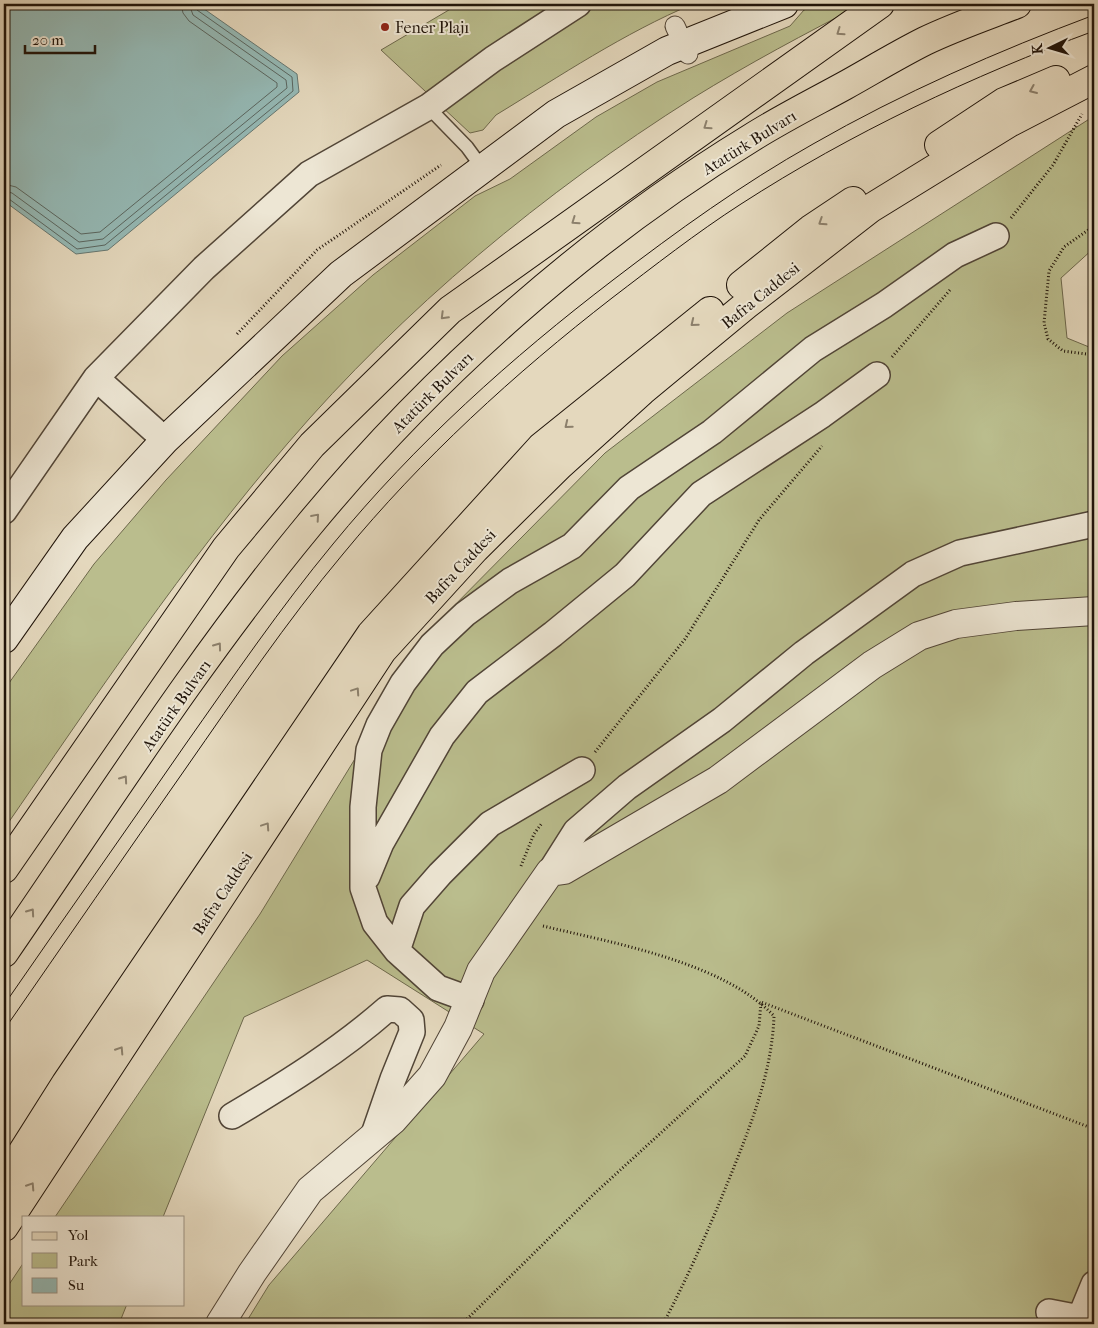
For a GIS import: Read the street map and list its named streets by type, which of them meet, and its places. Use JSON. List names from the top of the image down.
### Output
{
  "streets": {
    "main road": ["Atatürk Bulvarı", "Bafra Caddesi"]
  },
  "places": ["Fener Plajı"],
  "legend": ["Yol", "Park", "Su"],
  "scale_bar": "20 m",
  "north": "left"
}
